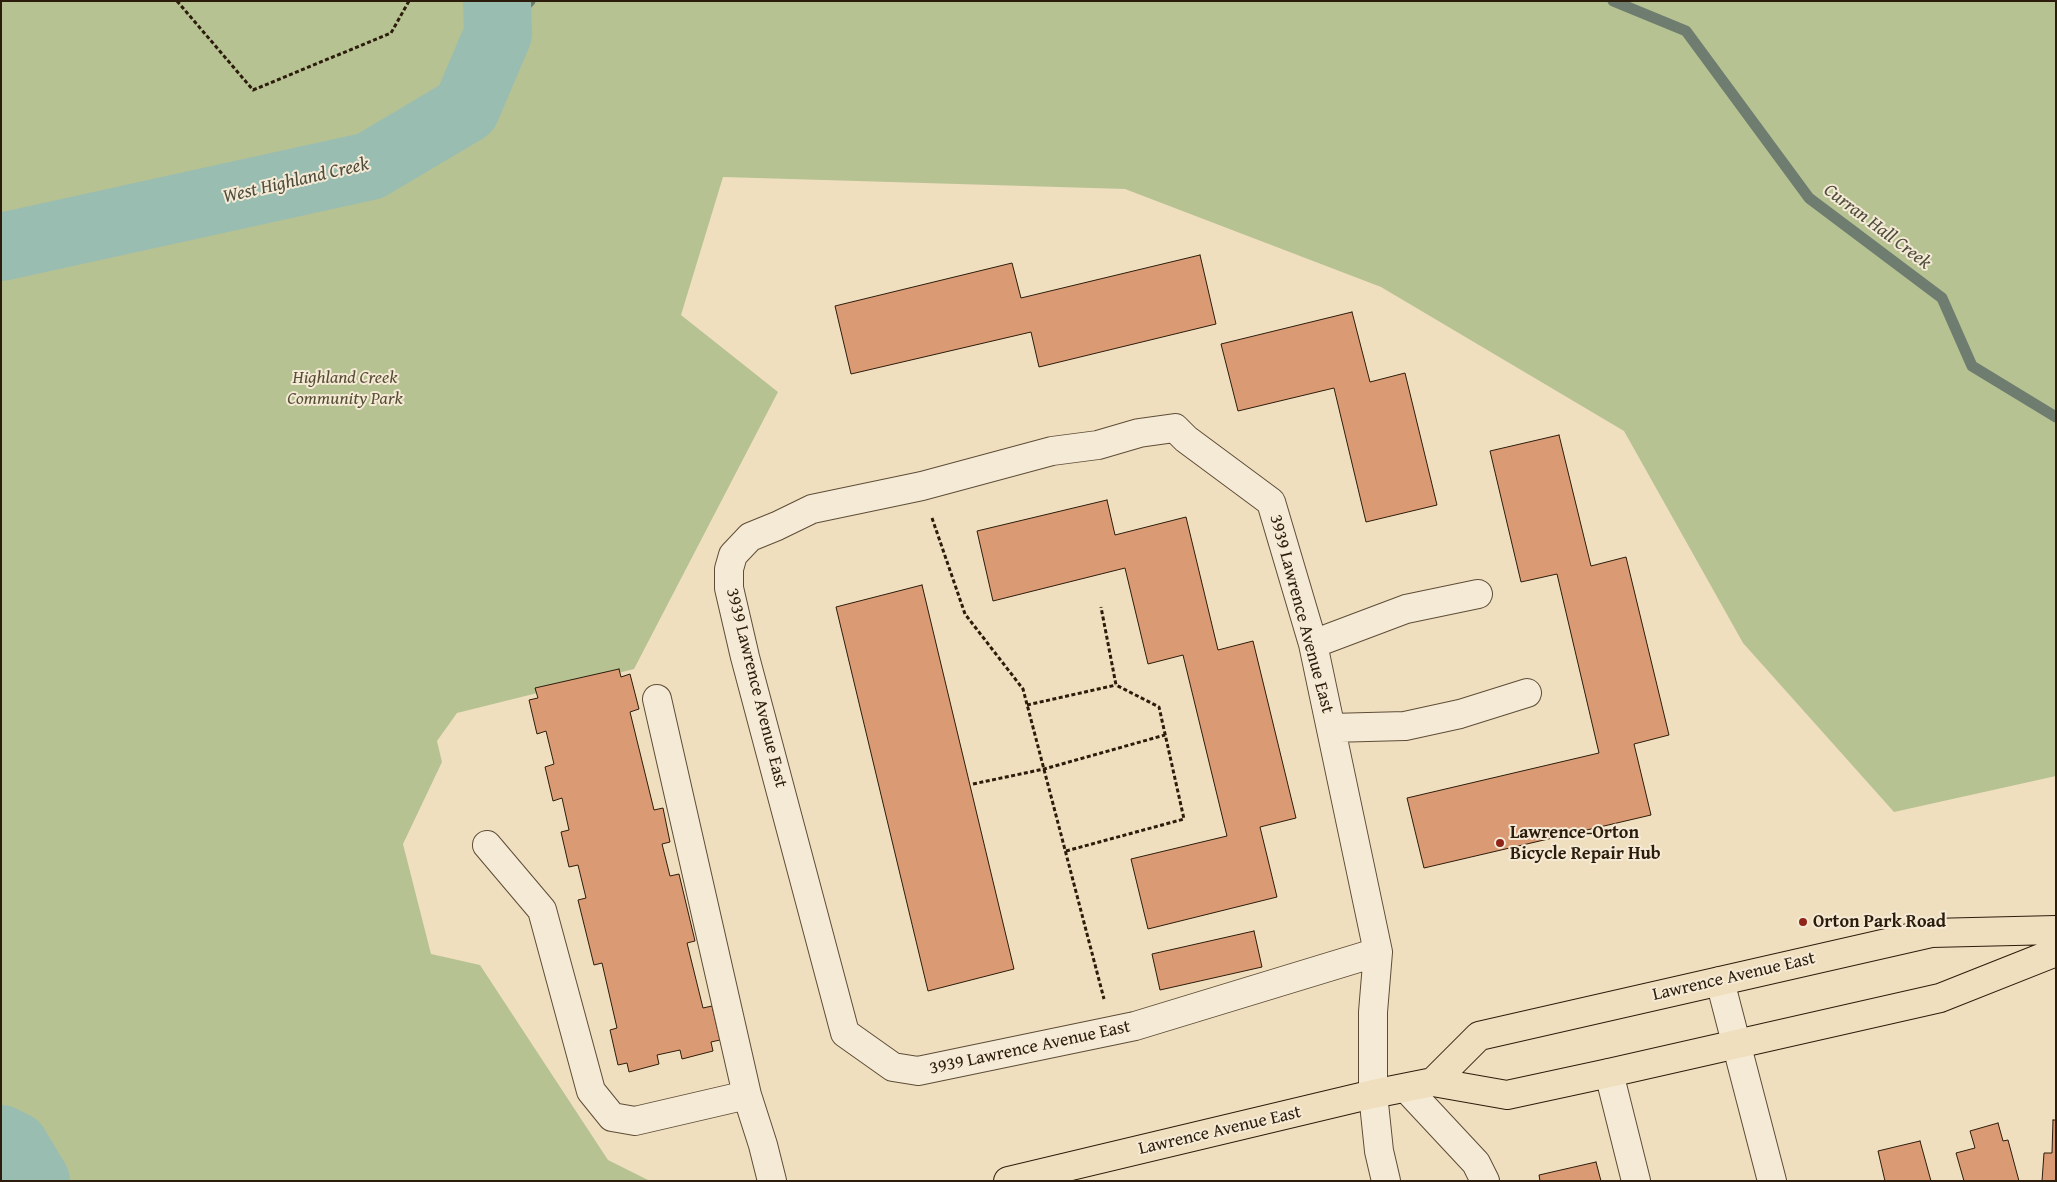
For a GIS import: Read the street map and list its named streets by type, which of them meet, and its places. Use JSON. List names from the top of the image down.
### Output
{
  "streets": {
    "main road": ["Lawrence Avenue East"],
    "street": ["3939 Lawrence Avenue East"]
  },
  "crossings": [
    ["3939 Lawrence Avenue East", "Lawrence Avenue East"]
  ],
  "water": ["West Highland Creek", "Curran Hall Creek"],
  "parks": ["Highland Creek Community Park"],
  "places": ["Lawrence-Orton Bicycle Repair Hub", "Orton Park Road"]
}
